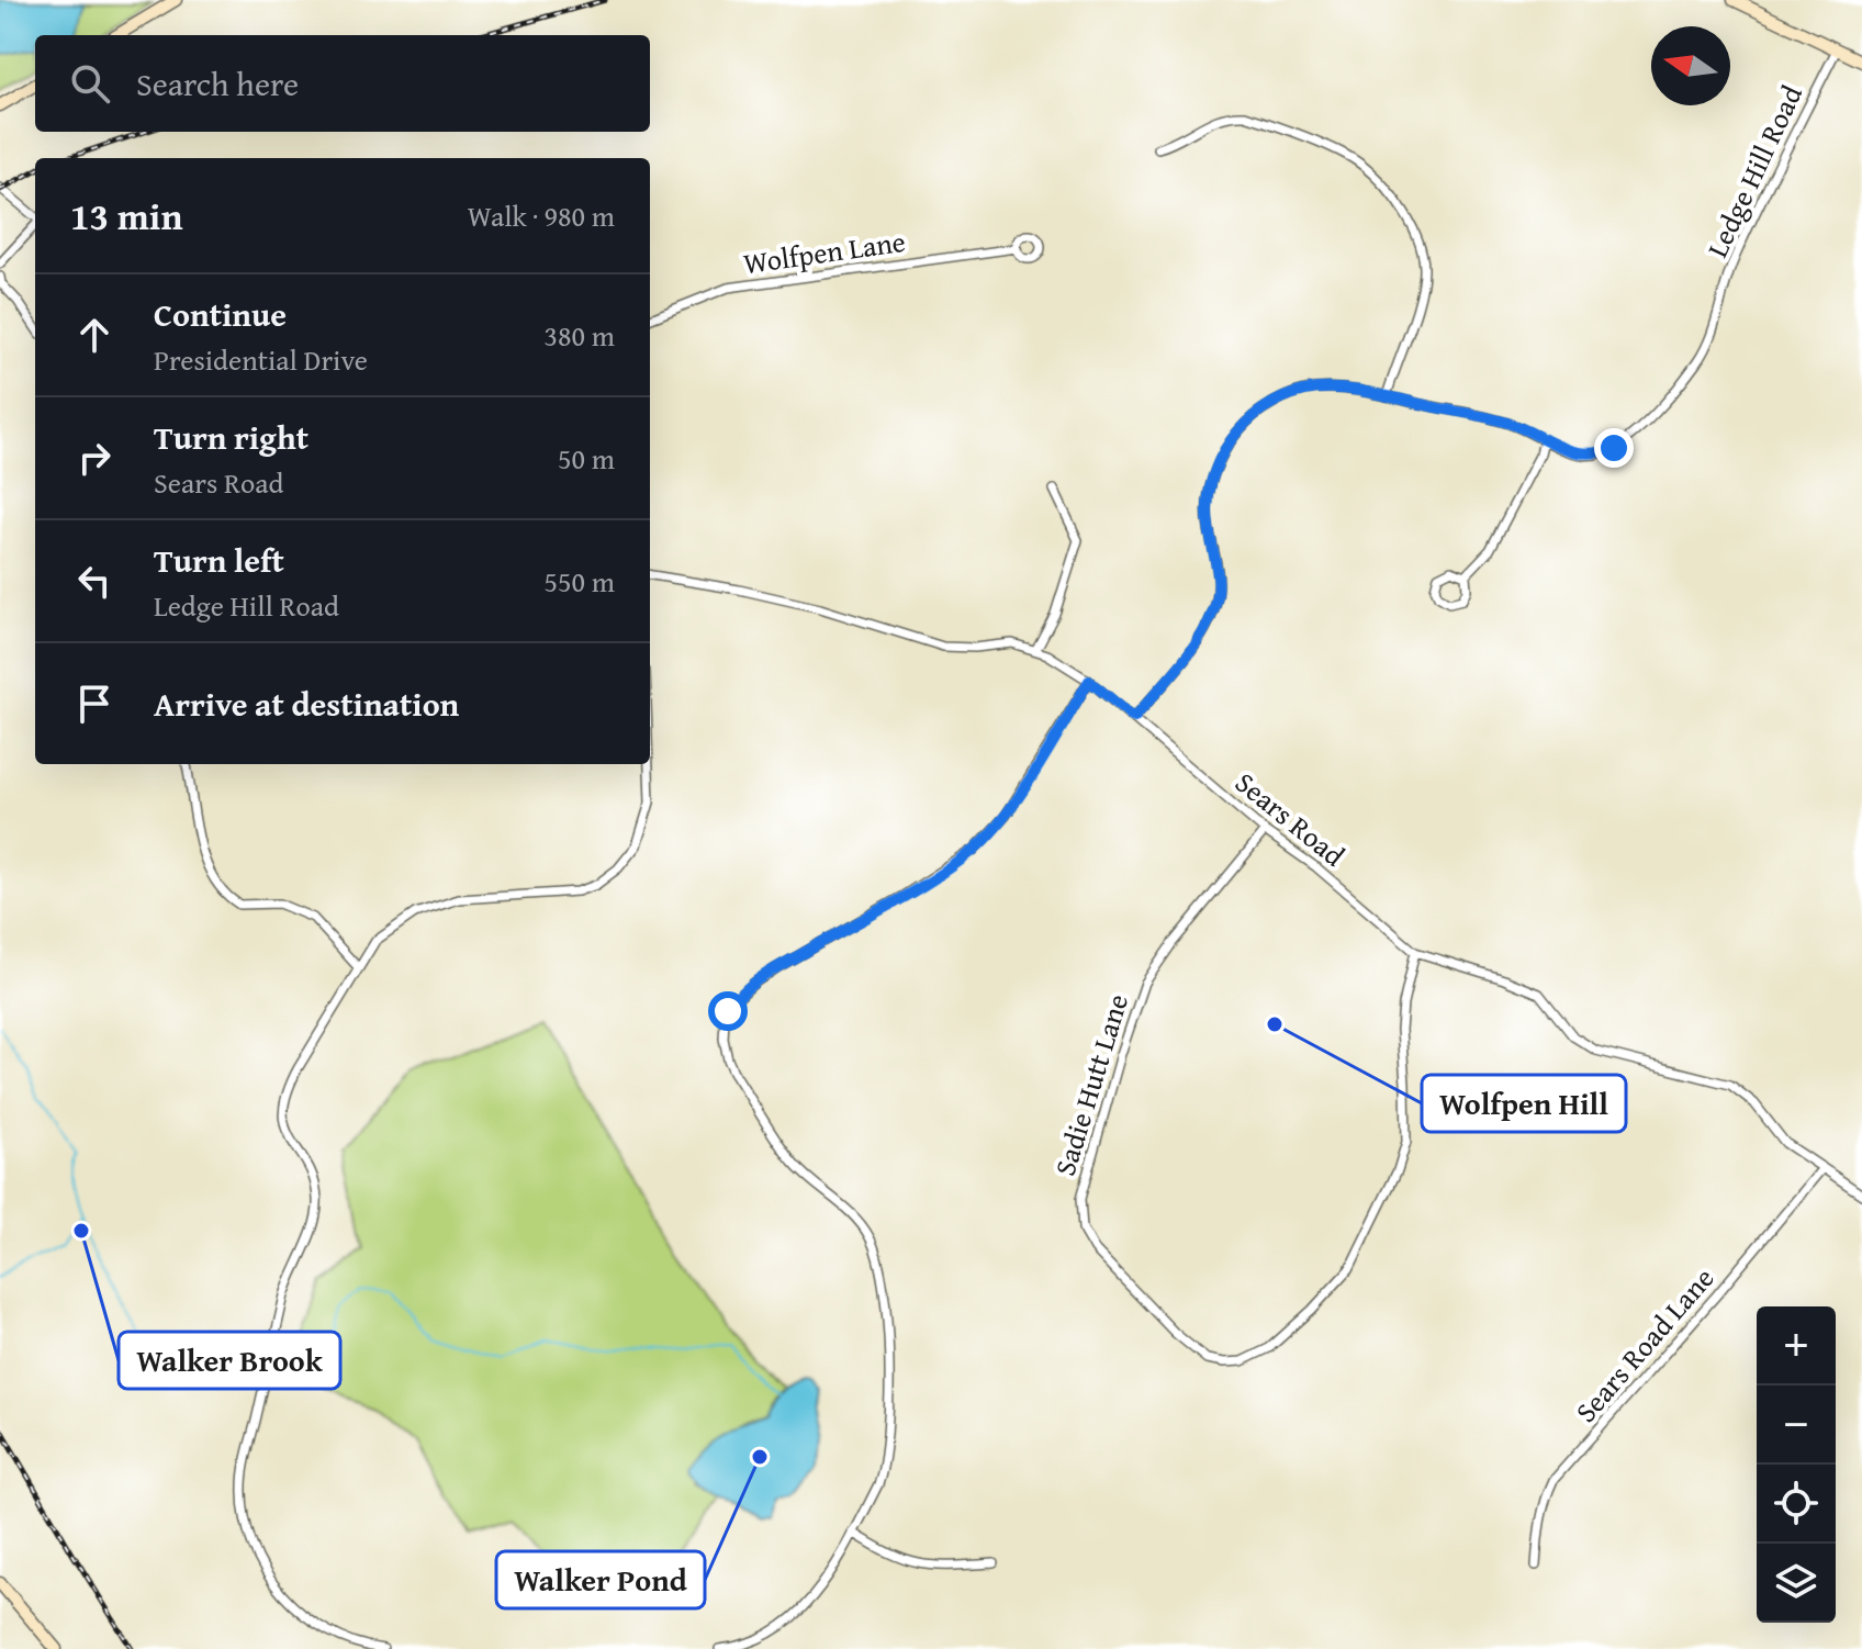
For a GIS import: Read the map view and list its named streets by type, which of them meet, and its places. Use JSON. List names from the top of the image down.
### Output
{
  "streets": {
    "street": [
      "Ledge Hill Road",
      "Wolfpen Lane",
      "Sears Road",
      "Sadie Hutt Lane",
      "Sears Road Lane"
    ]
  },
  "crossings": [
    ["Ledge Hill Road", "Sears Road"],
    ["Sears Road", "Sadie Hutt Lane"],
    ["Sears Road", "Sears Road Lane"]
  ],
  "places": ["Wolfpen Hill", "Walker Brook", "Walker Pond"],
  "north": "left",
  "page": {
    "search": "Search here",
    "heading": ["13 min", "Walk · 980 m"],
    "list": [
      ["Continue", "Presidential Drive", "380 m"],
      ["Turn right", "Sears Road", "50 m"],
      ["Turn left", "Ledge Hill Road", "550 m"],
      "Arrive at destination"
    ],
    "map_buttons": ["+", "−"]
  }
}
